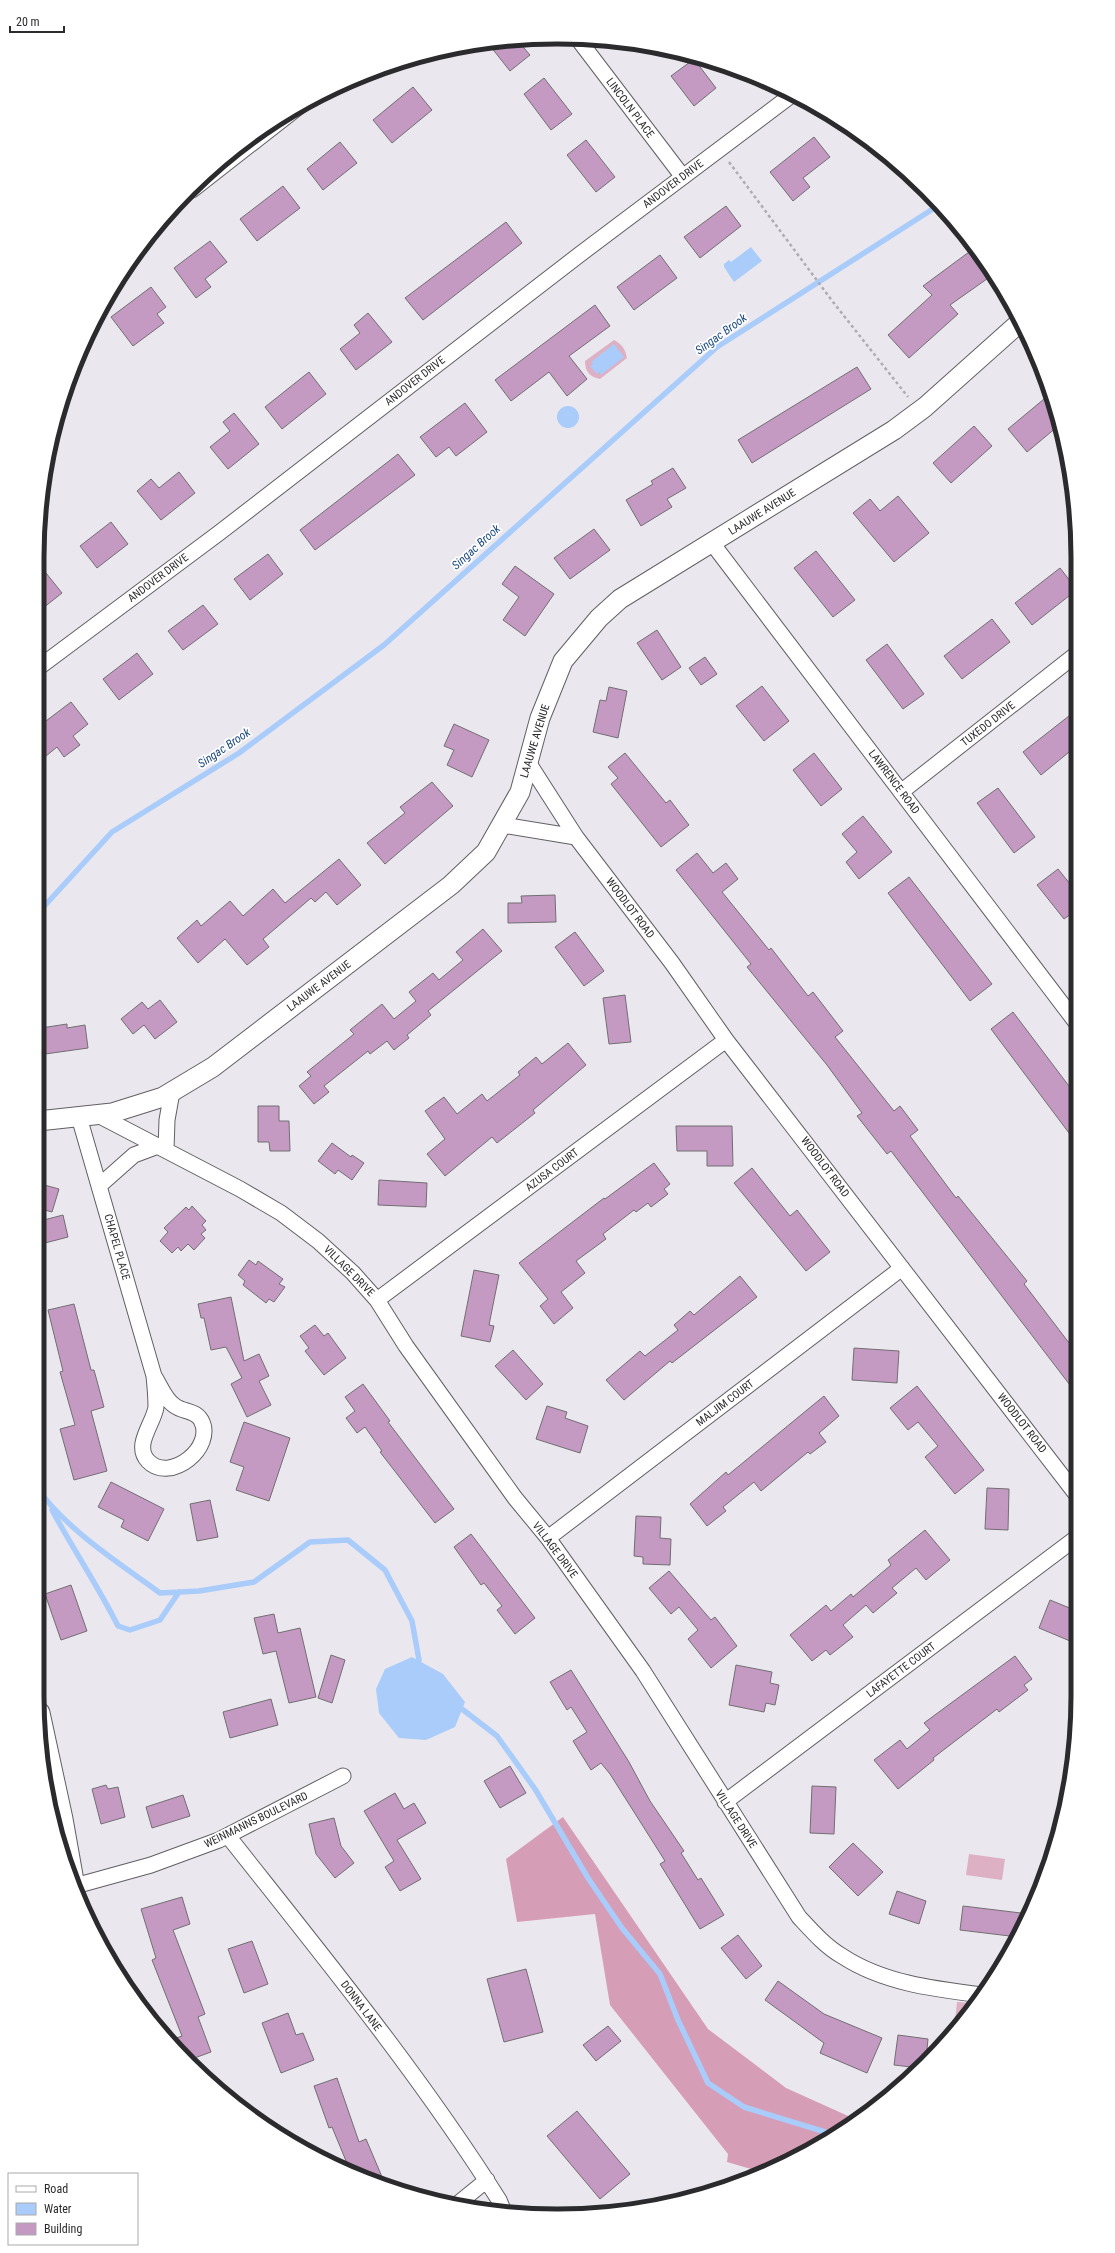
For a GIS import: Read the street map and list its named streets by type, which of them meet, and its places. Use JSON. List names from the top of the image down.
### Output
{
  "streets": {
    "street": [
      "LINCOLN PLACE",
      "ANDOVER DRIVE",
      "LAAUWE AVENUE",
      "TUXEDO DRIVE",
      "LAWRENCE ROAD",
      "WOODLOT ROAD",
      "AZUSA COURT",
      "CHAPEL PLACE",
      "VILLAGE DRIVE",
      "MALJIM COURT",
      "LAFAYETTE COURT",
      "WEINMANNS BOULEVARD",
      "DONNA LANE"
    ]
  },
  "crossings": [
    ["LINCOLN PLACE", "ANDOVER DRIVE"],
    ["LAAUWE AVENUE", "LAWRENCE ROAD"],
    ["LAAUWE AVENUE", "WOODLOT ROAD"],
    ["LAAUWE AVENUE", "CHAPEL PLACE"],
    ["LAAUWE AVENUE", "VILLAGE DRIVE"],
    ["TUXEDO DRIVE", "LAWRENCE ROAD"],
    ["WOODLOT ROAD", "AZUSA COURT"],
    ["WOODLOT ROAD", "MALJIM COURT"],
    ["AZUSA COURT", "VILLAGE DRIVE"],
    ["VILLAGE DRIVE", "MALJIM COURT"],
    ["VILLAGE DRIVE", "LAFAYETTE COURT"],
    ["WEINMANNS BOULEVARD", "DONNA LANE"]
  ],
  "water": ["Singac Brook"],
  "legend": ["Road", "Water", "Building"],
  "scale_bar": "20 m"
}
